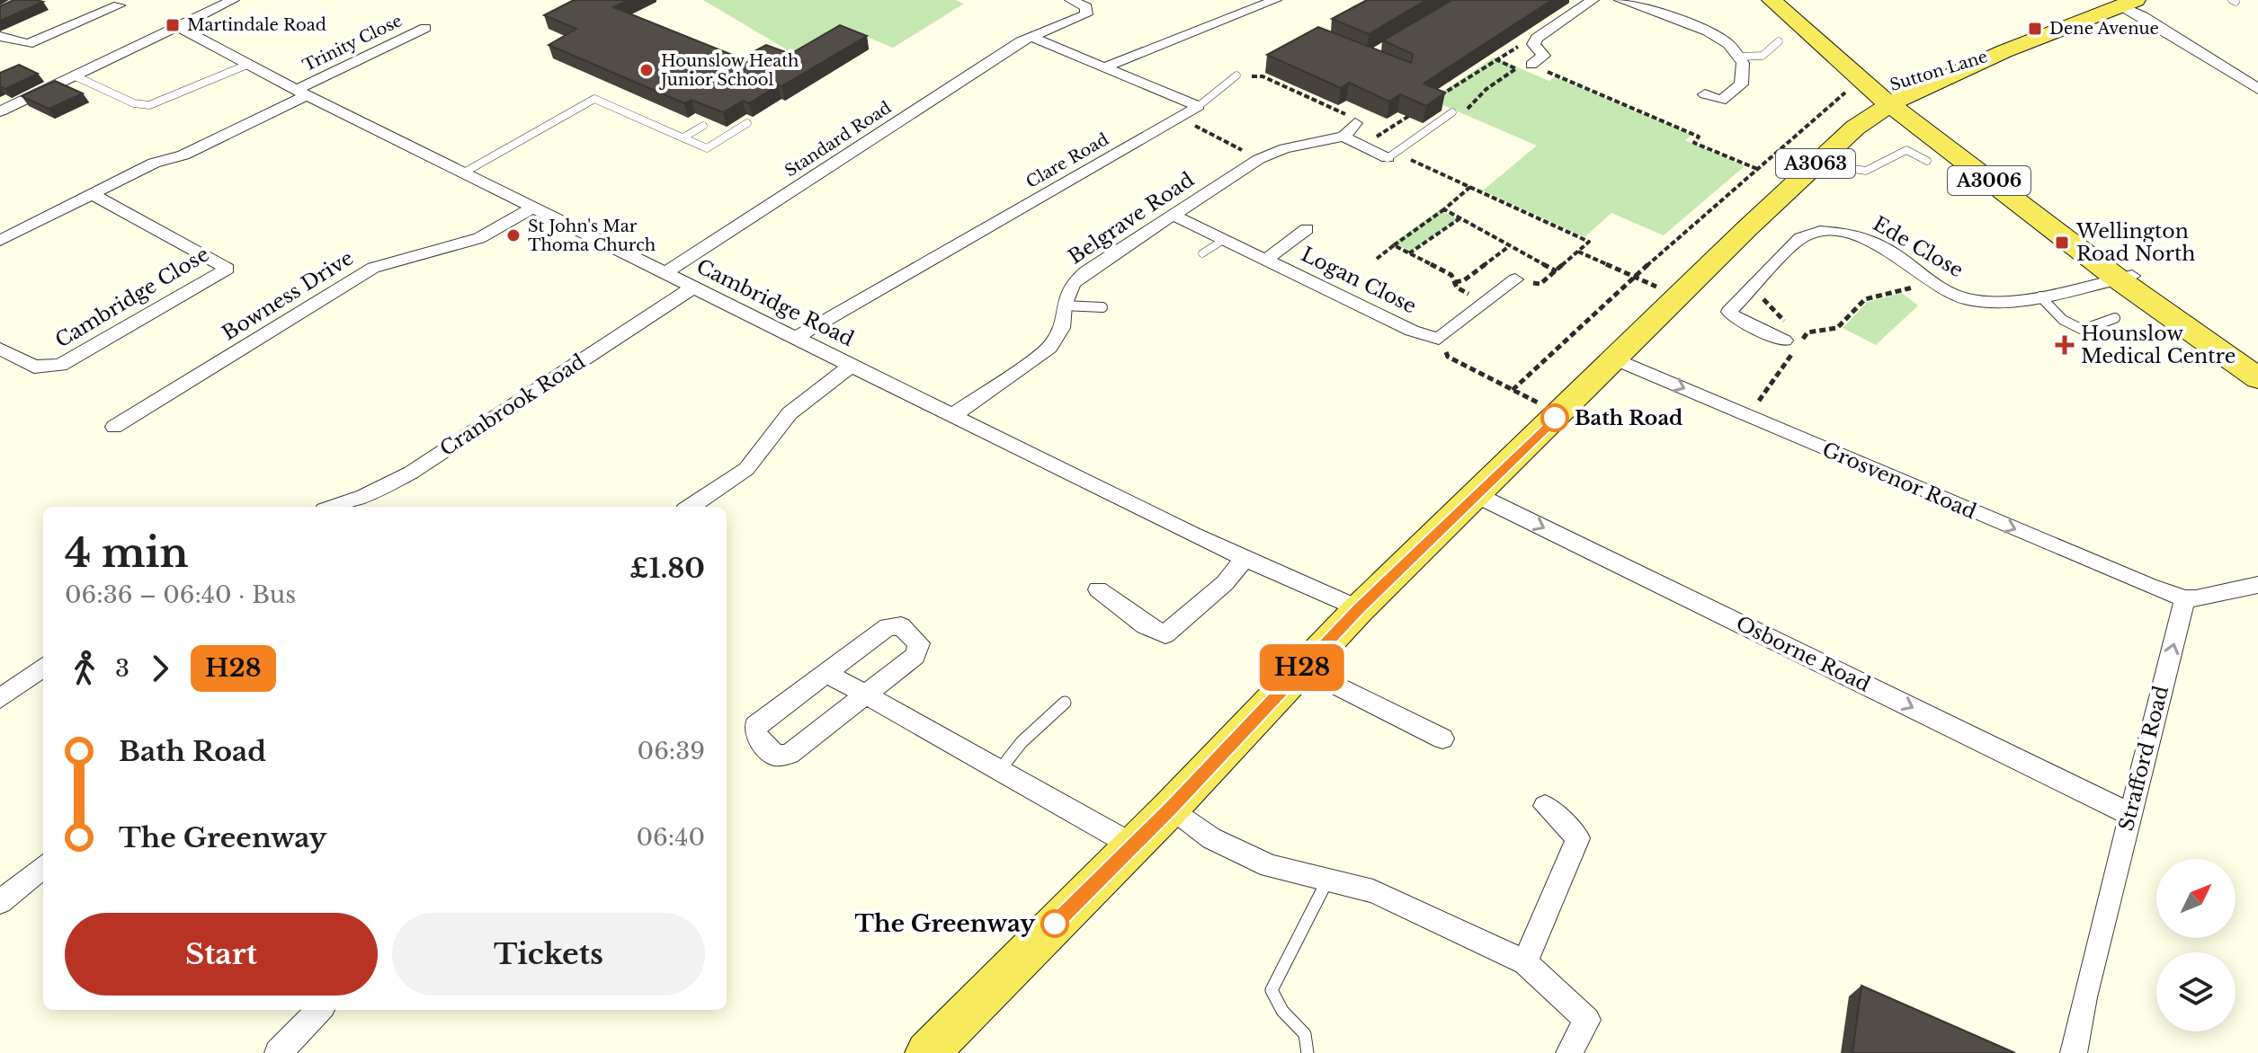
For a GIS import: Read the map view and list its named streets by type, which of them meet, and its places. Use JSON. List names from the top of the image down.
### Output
{
  "streets": {
    "main road": ["Sutton Lane", "A3063", "A3006"],
    "street": [
      "Trinity Close",
      "Standard Road",
      "Clare Road",
      "Belgrave Road",
      "Ede Close",
      "Logan Close",
      "Bowness Drive",
      "Cambridge Close",
      "Cambridge Road",
      "Cranbrook Road",
      "Grosvenor Road",
      "Osborne Road",
      "Strafford Road"
    ]
  },
  "crossings": [
    ["Trinity Close", "Cambridge Road"],
    ["Sutton Lane", "A3063"],
    ["Sutton Lane", "A3006"],
    ["Standard Road", "Cambridge Road"],
    ["Clare Road", "Cambridge Road"],
    ["A3063", "A3006"],
    ["A3063", "Cambridge Road"],
    ["A3063", "Grosvenor Road"],
    ["A3063", "Osborne Road"],
    ["A3006", "Ede Close"],
    ["Belgrave Road", "Logan Close"],
    ["Belgrave Road", "Cambridge Road"],
    ["Bowness Drive", "Cambridge Road"],
    ["Cambridge Road", "Cranbrook Road"],
    ["Grosvenor Road", "Strafford Road"],
    ["Osborne Road", "Strafford Road"]
  ],
  "one_way": ["Grosvenor Road", "Osborne Road", "Strafford Road"],
  "places": {
    "transit": ["Martindale Road", "Dene Avenue", "Wellington Road North"],
    "other": [
      "Hounslow Heath Junior School",
      "St John's Mar Thoma Church",
      "Bath Road",
      "The Greenway"
    ],
    "health": ["Hounslow Medical Centre"]
  },
  "lines": ["bus line H28"],
  "north": "top right",
  "page": {
    "on_map": "H28",
    "heading": ["4 min", "06:36 – 06:40 · Bus", "£1.80"],
    "legs": ["3", "H28"],
    "list": [
      {
        "name": "Bath Road",
        "value": "06:39"
      },
      {
        "name": "The Greenway",
        "value": "06:40"
      }
    ],
    "buttons": ["Start", "Tickets"]
  }
}
